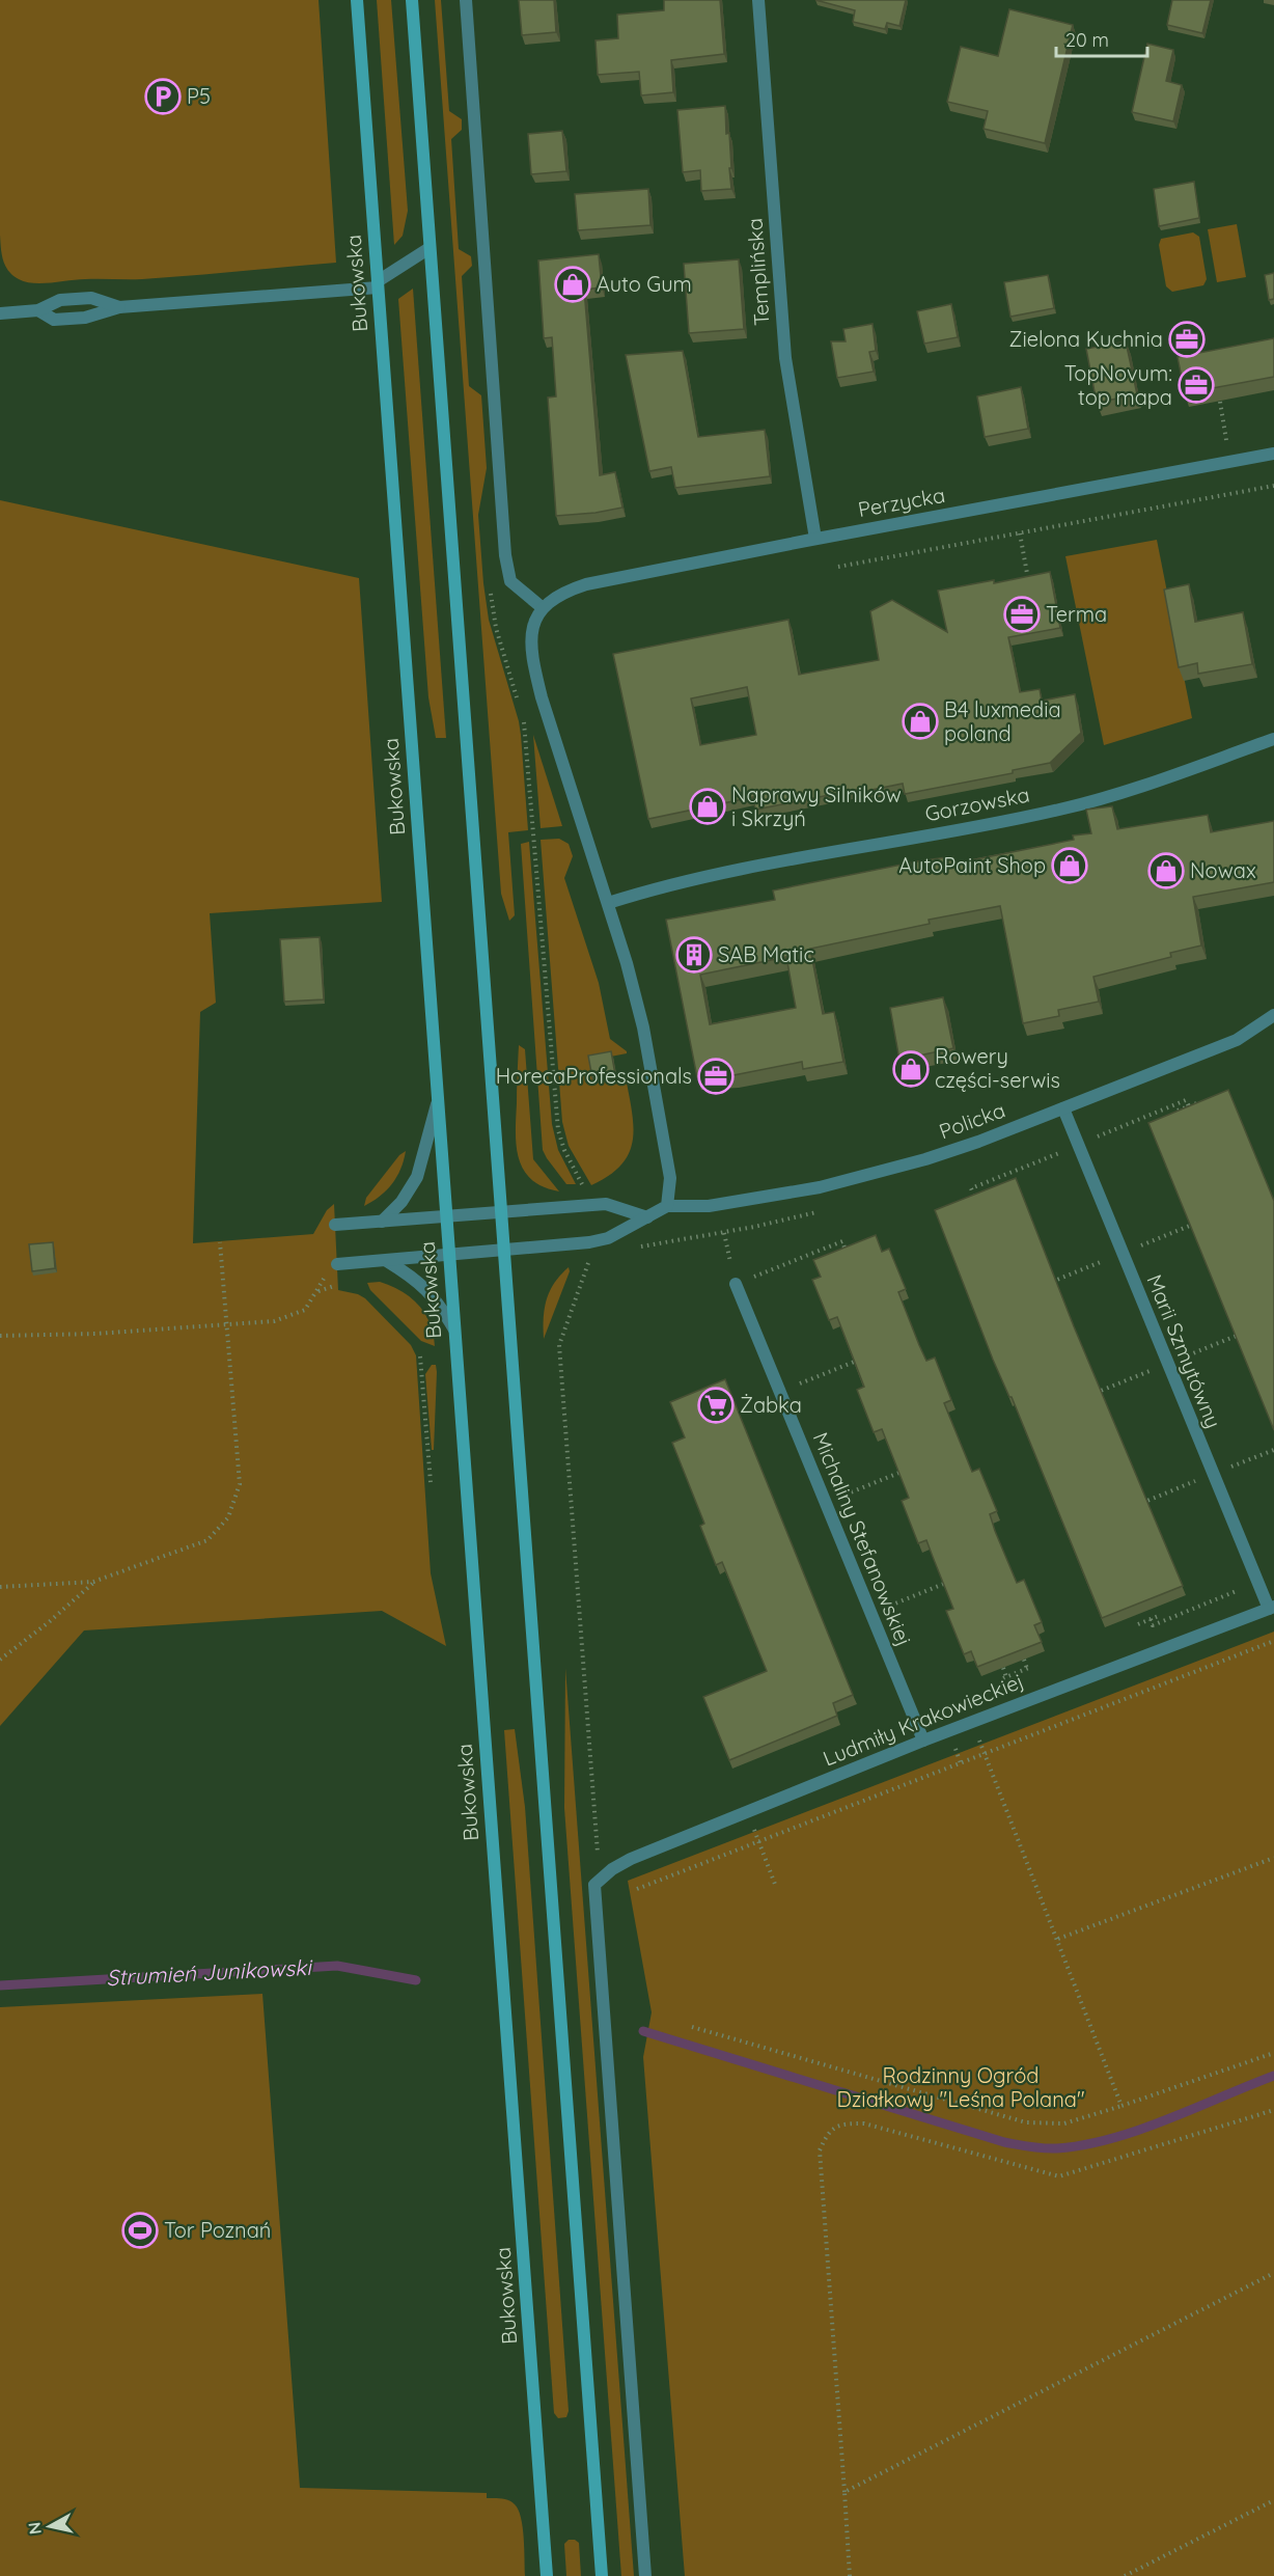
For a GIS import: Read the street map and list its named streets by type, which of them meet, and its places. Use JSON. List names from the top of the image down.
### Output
{
  "streets": {
    "main road": ["Bukowska"],
    "street": [
      "Templińska",
      "Perzycka",
      "Gorzowska",
      "Policka",
      "Marii Szmytówny",
      "Michaliny Stefanowskiej",
      "Ludmiły Krakowieckiej"
    ]
  },
  "crossings": [
    ["Templińska", "Perzycka"],
    ["Policka", "Marii Szmytówny"],
    ["Marii Szmytówny", "Ludmiły Krakowieckiej"],
    ["Michaliny Stefanowskiej", "Ludmiły Krakowieckiej"]
  ],
  "water": ["Strumień Junikowski"],
  "parks": ["Rodzinny Ogród Działkowy \"Leśna Polana\""],
  "places": {
    "parking": ["P5"],
    "shop": [
      "Auto Gum",
      "B4 luxmedia poland",
      "Naprawy Silników i Skrzyń",
      "AutoPaint Shop",
      "Nowax",
      "Rowery części-serwis"
    ],
    "office": [
      "Zielona Kuchnia",
      "TopNovum: top mapa",
      "Terma",
      "HorecaProfessionals"
    ],
    "building": ["SAB Matic"],
    "supermarket": ["Żabka"],
    "sports": ["Tor Poznań"]
  },
  "scale_bar": "20 m",
  "north": "left"
}
